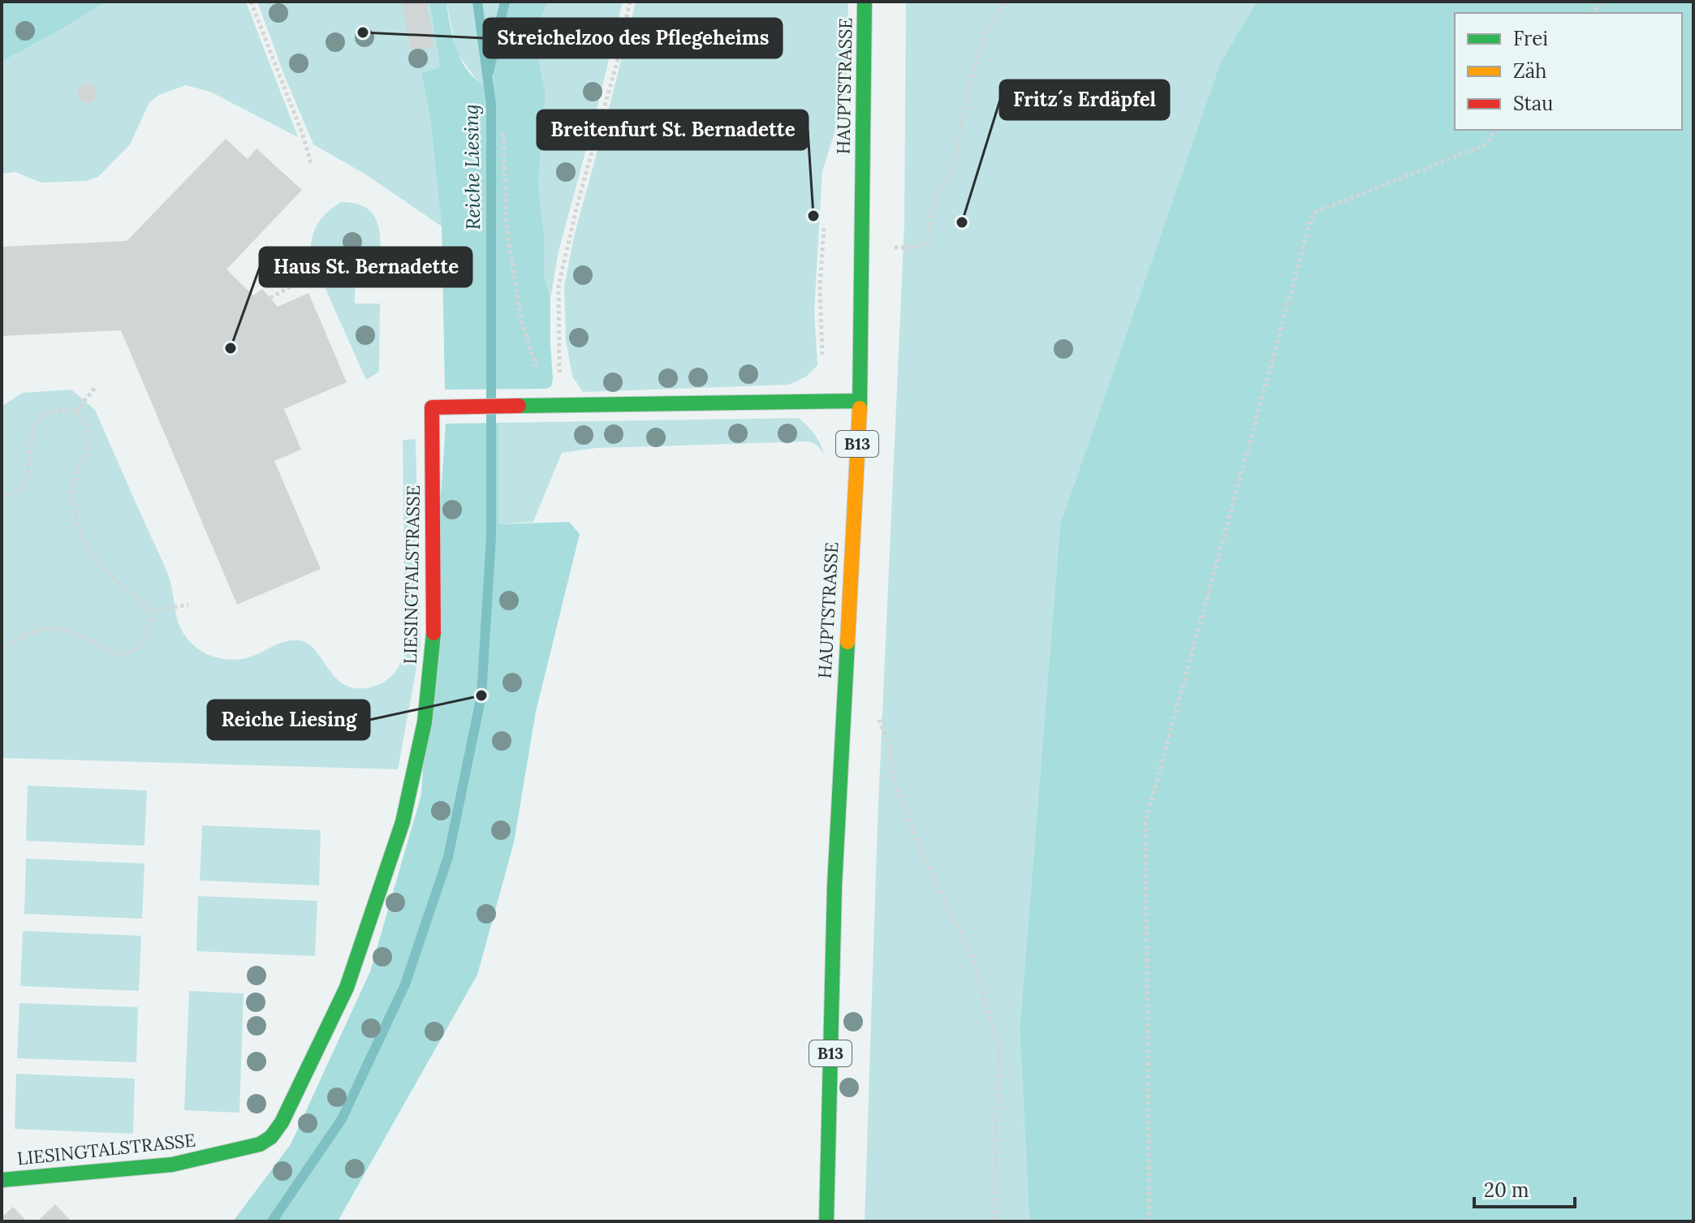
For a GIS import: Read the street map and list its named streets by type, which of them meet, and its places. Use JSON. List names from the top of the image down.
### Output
{
  "streets": {
    "street": ["HAUPTSTRASSE", "B13", "LIESINGTALSTRASSE"]
  },
  "crossings": [
    ["HAUPTSTRASSE", "LIESINGTALSTRASSE"]
  ],
  "water": ["Reiche Liesing"],
  "places": [
    "Streichelzoo des Pflegeheims",
    "Breitenfurt St. Bernadette",
    "Fritz´s Erdäpfel",
    "Haus St. Bernadette",
    "Reiche Liesing"
  ],
  "legend": ["Frei", "Zäh", "Stau"],
  "scale_bar": "20 m"
}
